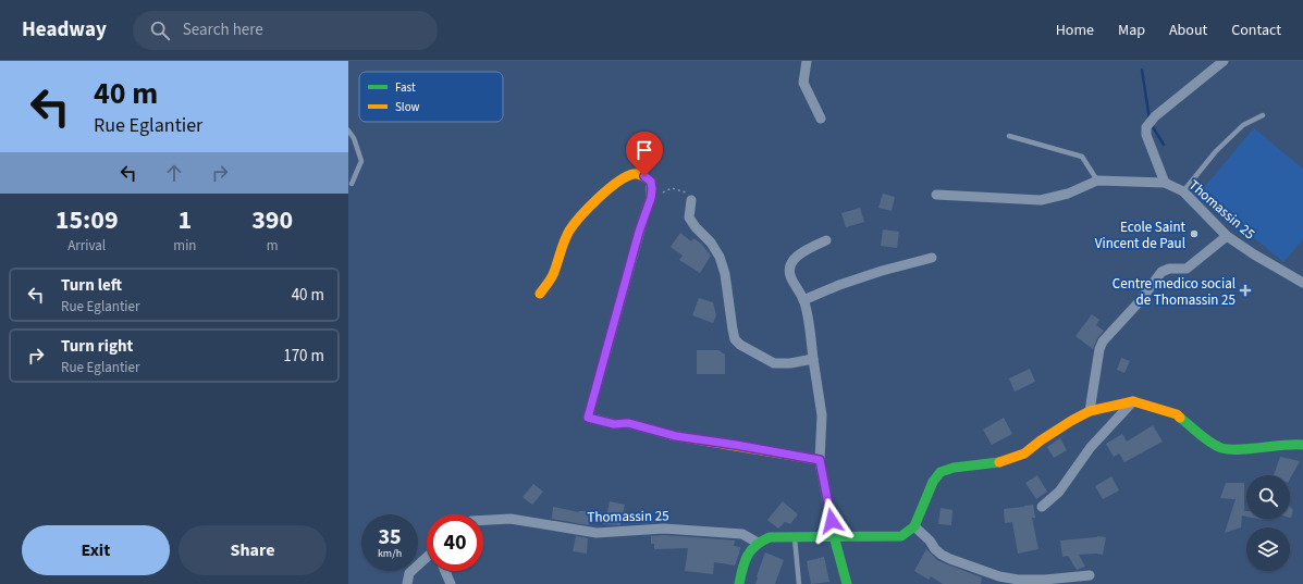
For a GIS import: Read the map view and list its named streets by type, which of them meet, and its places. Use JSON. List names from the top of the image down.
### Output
{
  "streets": {
    "street": ["Thomassin 25"]
  },
  "places": {
    "other": ["Ecole Saint Vincent de Paul"],
    "health": ["Centre medico social de Thomassin 25"]
  },
  "legend": ["Fast", "Slow"],
  "page": {
    "header": "Headway",
    "search": "Search here",
    "nav": [
      "Home",
      "Map",
      "About",
      "Contact"
    ],
    "turn": ["40 m", "Rue Eglantier"],
    "eta": [
      "15:09",
      "Arrival",
      "1",
      "min",
      "390",
      "m"
    ],
    "list": [
      {
        "name": "Turn left",
        "note": "Rue Eglantier",
        "value": "40 m"
      },
      {
        "name": "Turn right",
        "note": "Rue Eglantier",
        "value": "170 m"
      }
    ],
    "speed": "35 km/h",
    "limit": "40",
    "buttons": ["Exit", "Share"]
  }
}
